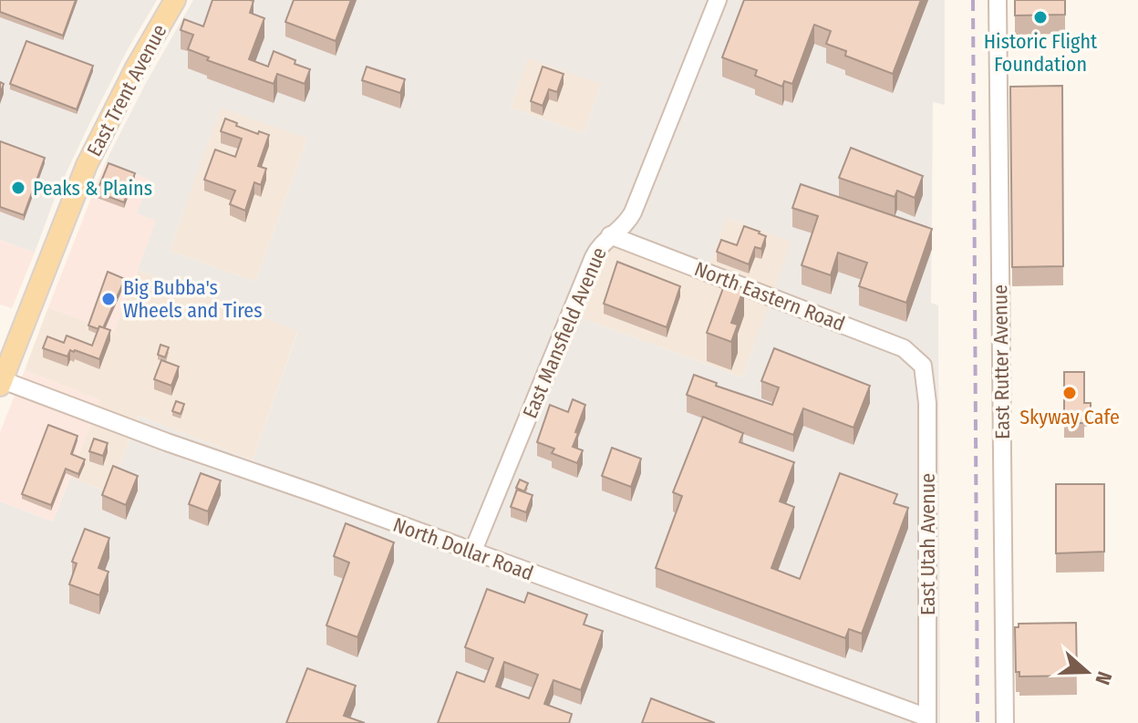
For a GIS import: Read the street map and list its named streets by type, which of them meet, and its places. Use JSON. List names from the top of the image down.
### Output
{
  "streets": {
    "main road": ["East Trent Avenue"],
    "street": [
      "North Eastern Road",
      "East Mansfield Avenue",
      "East Rutter Avenue",
      "East Utah Avenue",
      "North Dollar Road"
    ]
  },
  "crossings": [
    ["East Trent Avenue", "North Dollar Road"],
    ["North Eastern Road", "East Mansfield Avenue"],
    ["North Eastern Road", "East Utah Avenue"],
    ["East Mansfield Avenue", "North Dollar Road"],
    ["East Utah Avenue", "North Dollar Road"]
  ],
  "places": [
    "Historic Flight Foundation",
    "Peaks & Plains",
    "Big Bubba's Wheels and Tires",
    "Skyway Cafe"
  ],
  "north": "right"
}
